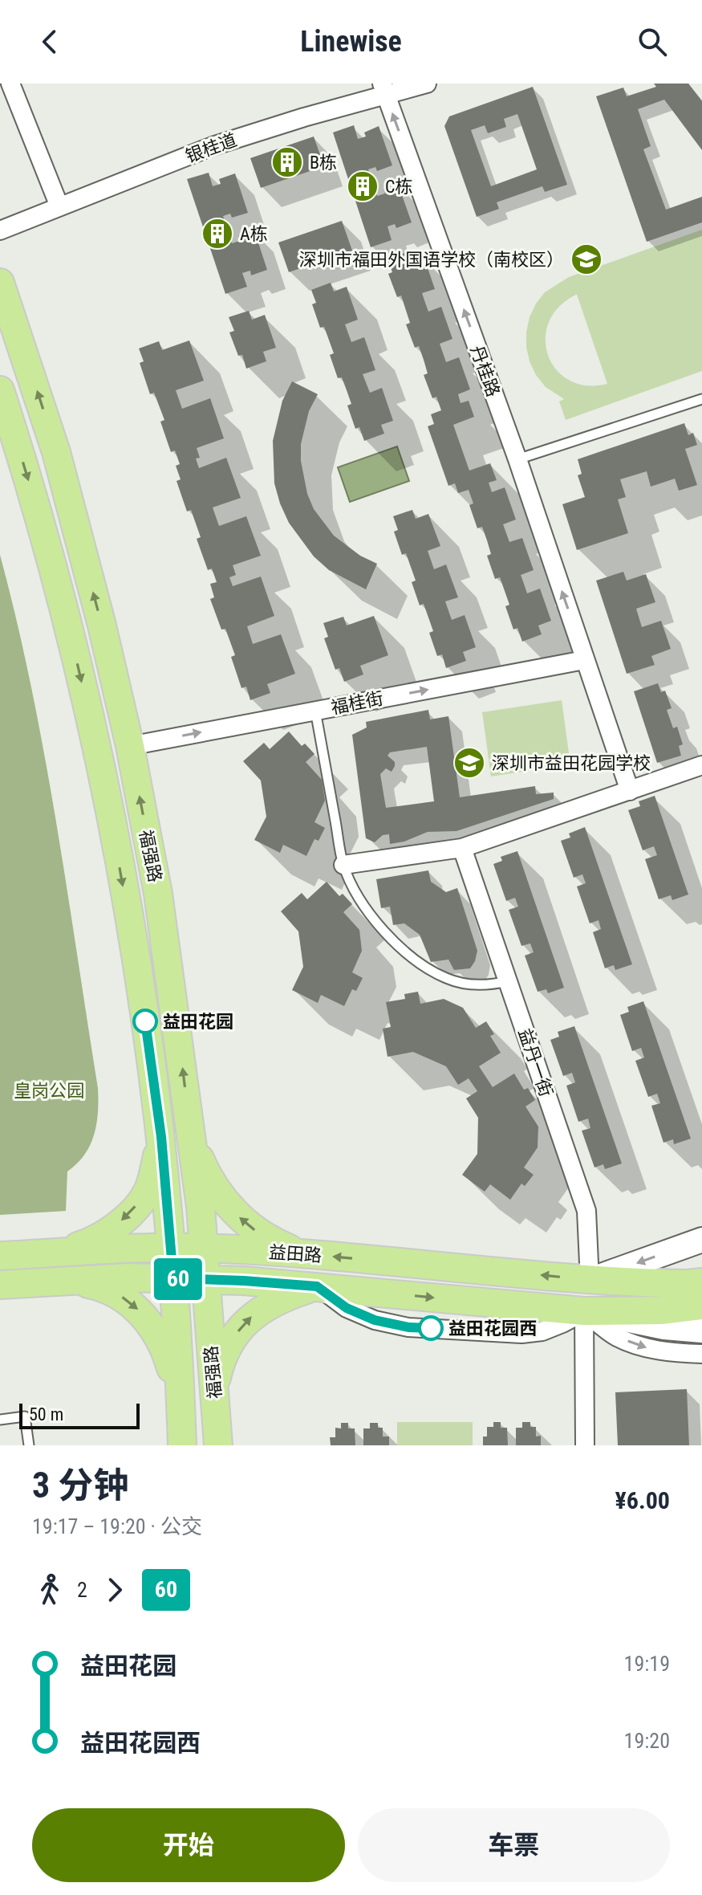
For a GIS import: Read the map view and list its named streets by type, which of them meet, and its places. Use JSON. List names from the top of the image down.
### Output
{
  "streets": {
    "main road": ["福强路", "益田路"],
    "street": [
      "银桂道",
      "丹桂路",
      "福桂街",
      "益丹一街"
    ]
  },
  "crossings": [
    ["银桂道", "丹桂路"],
    ["丹桂路", "福桂街"],
    ["福桂街", "福强路"],
    ["福强路", "益田路"],
    ["益丹一街", "益田路"]
  ],
  "one_way": ["丹桂路"],
  "parks": ["皇岗公园"],
  "places": {
    "building": ["B栋", "C栋", "A栋"],
    "school or university": ["深圳市福田外国语学校（南校区）", "深圳市益田花园学校"],
    "other": ["益田花园", "益田花园西"]
  },
  "lines": ["bus line 60"],
  "scale_bar": "50 m",
  "page": {
    "header": "Linewise",
    "on_map": "60",
    "scale": "50 m",
    "heading": ["3 分钟", "19:17 – 19:20 · 公交", "¥6.00"],
    "legs": ["2", "60"],
    "list": [
      {
        "name": "益田花园",
        "value": "19:19"
      },
      {
        "name": "益田花园西",
        "value": "19:20"
      }
    ],
    "buttons": ["开始", "车票"]
  }
}
